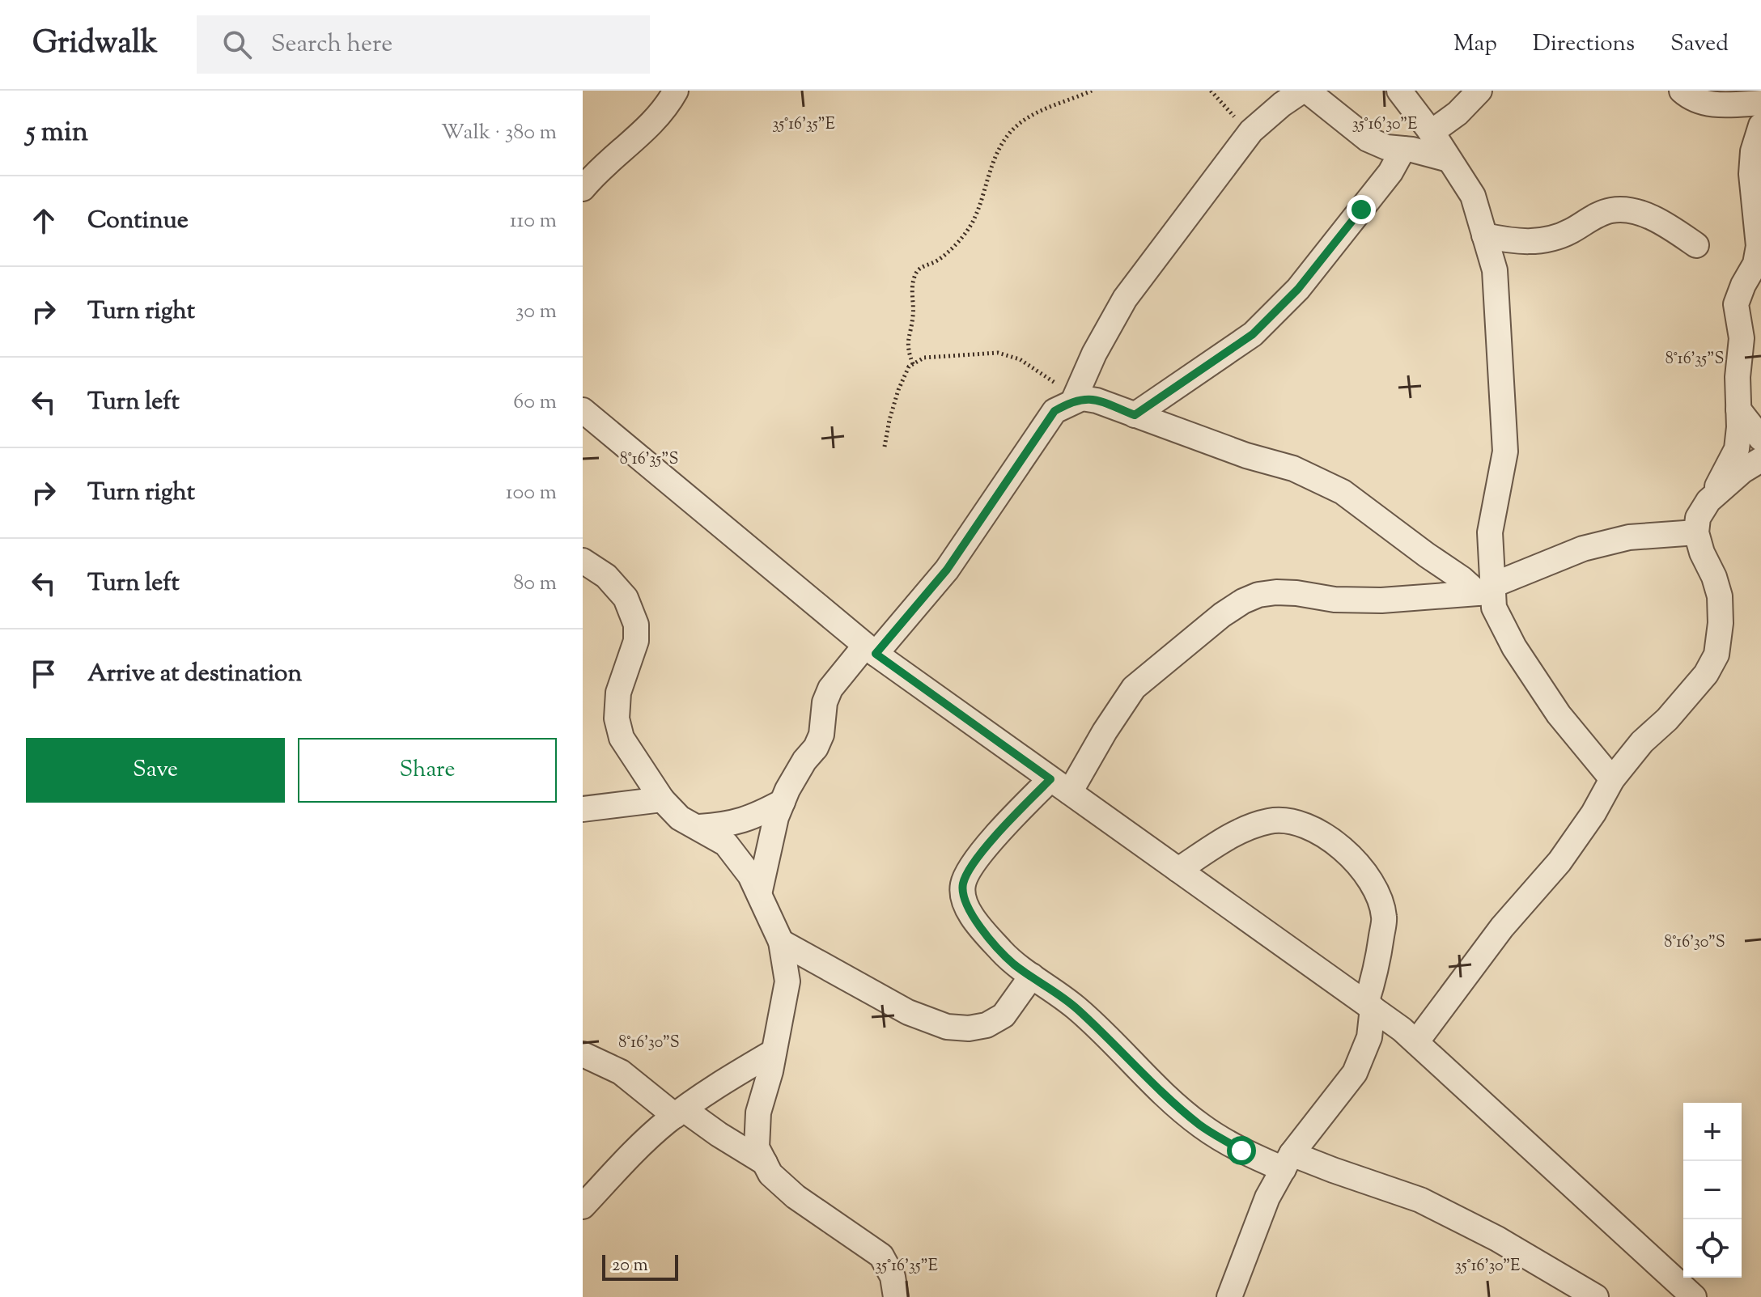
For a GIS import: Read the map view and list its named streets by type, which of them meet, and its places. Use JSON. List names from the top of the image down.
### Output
{
  "scale_bar": "20 m",
  "page": {
    "header": "Gridwalk",
    "search": "Search here",
    "nav": ["Map", "Directions", "Saved"],
    "heading": ["5 min", "Walk · 380 m"],
    "list": [
      ["Continue", "110 m"],
      ["Turn right", "30 m"],
      ["Turn left", "60 m"],
      ["Turn right", "100 m"],
      ["Turn left", "80 m"],
      "Arrive at destination"
    ],
    "buttons": ["Save", "Share"],
    "map_buttons": ["+", "−"],
    "scale": "20 m"
  },
  "coordinates": [
    "35°16'35\"E",
    "35°16'30\"E",
    "8°16'35\"S",
    "8°16'30\"S"
  ]
}
